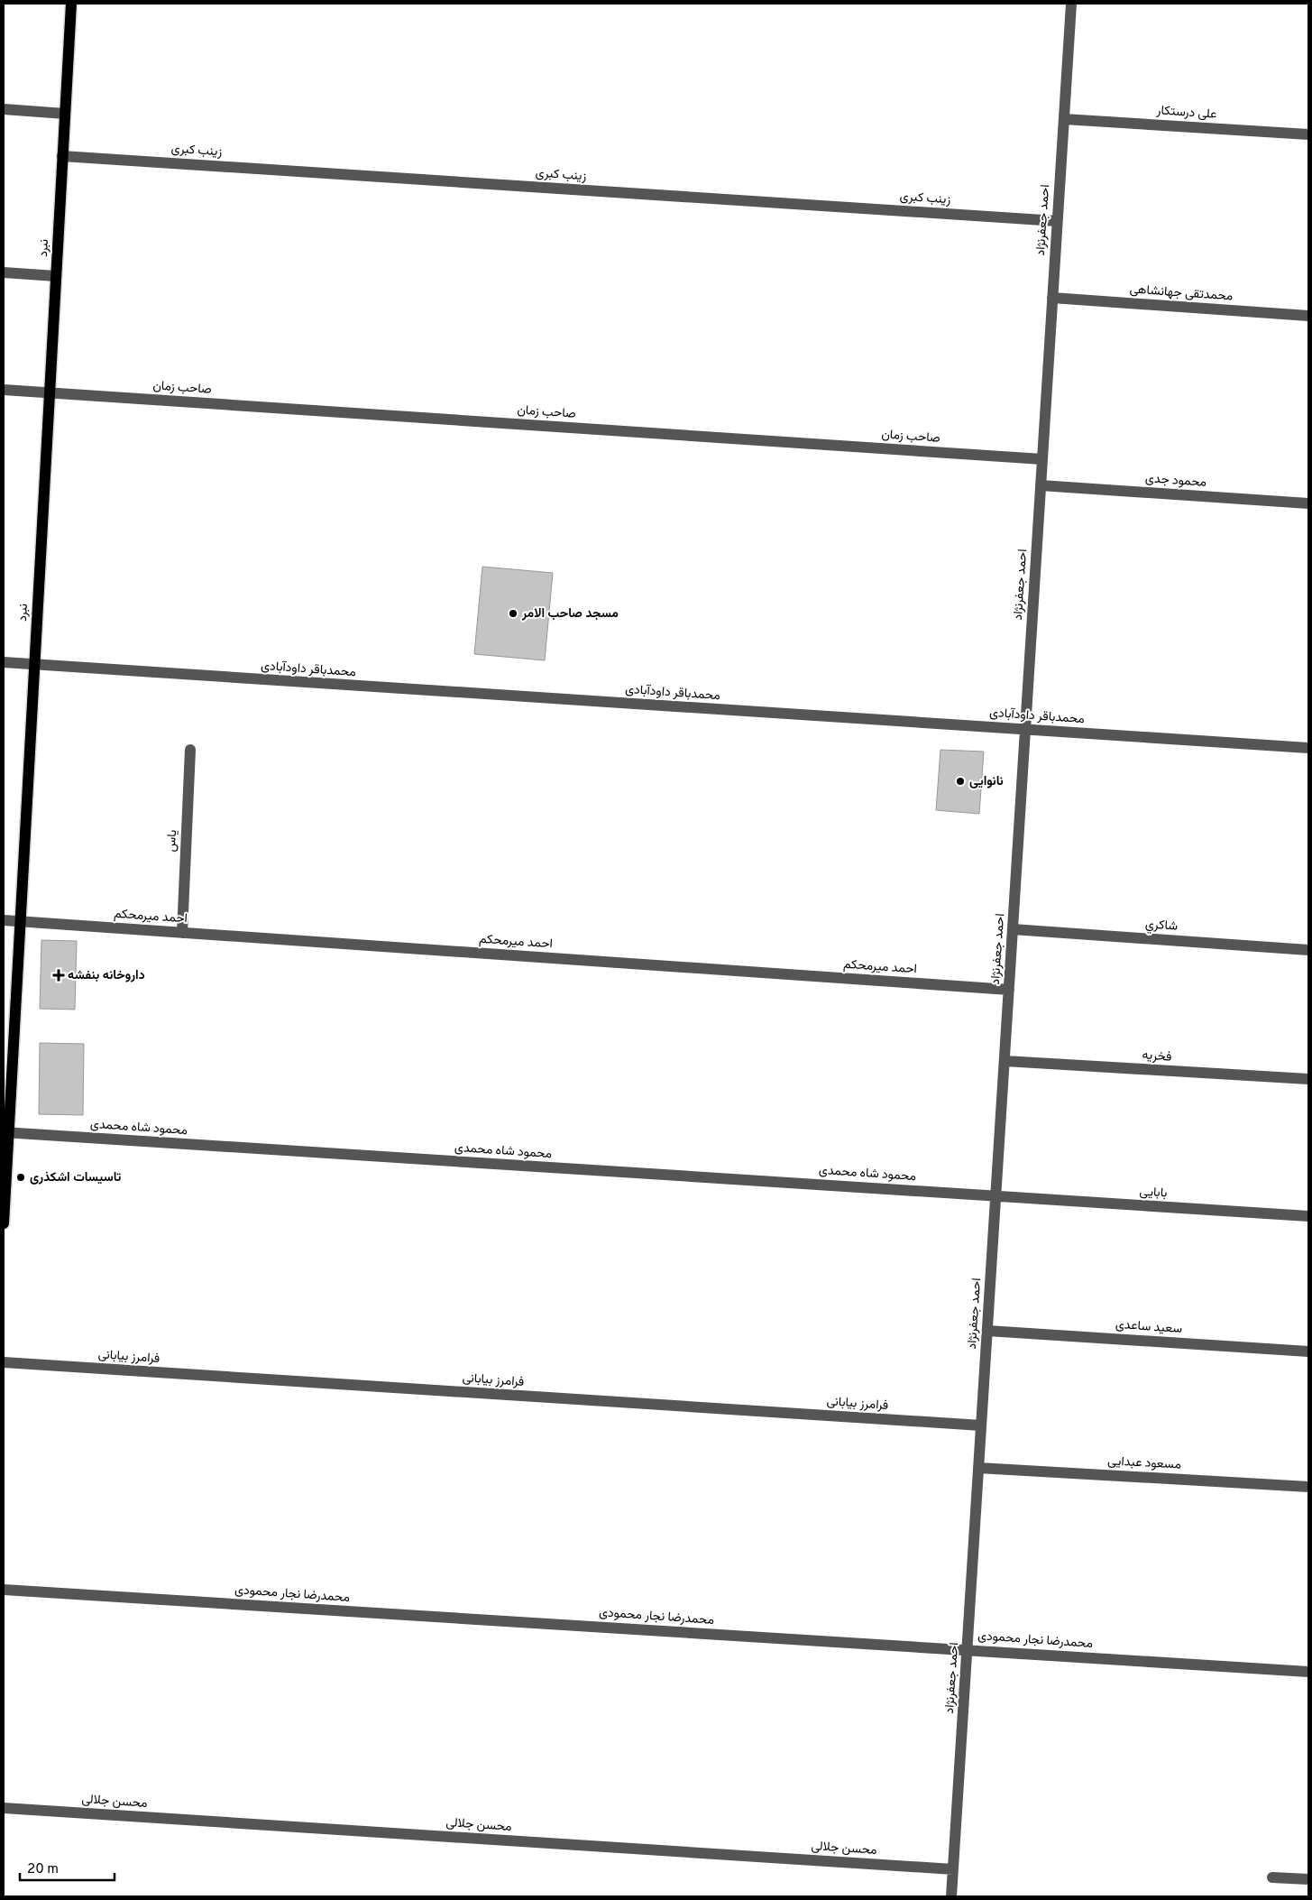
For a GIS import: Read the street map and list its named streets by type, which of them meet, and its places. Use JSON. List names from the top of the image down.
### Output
{
  "streets": {
    "main road": ["نبرد"],
    "street": [
      "علی درستکار",
      "زینب کبری",
      "احمد جعفرنژاد",
      "محمدتقی جهانشاهی",
      "صاحب زمان",
      "محمود جدی",
      "محمدباقر داودآبادی",
      "یاس",
      "احمد میرمحکم",
      "شاكري",
      "فخریه",
      "محمود شاه محمدی",
      "بابایی",
      "سعید ساعدی",
      "فرامرز بیابانی",
      "مسعود عبدایی",
      "محمدرضا نجار محمودی",
      "محسن جلالی"
    ]
  },
  "crossings": [
    ["علی درستکار", "احمد جعفرنژاد"],
    ["زینب کبری", "احمد جعفرنژاد"],
    ["زینب کبری", "نبرد"],
    ["احمد جعفرنژاد", "محمدتقی جهانشاهی"],
    ["احمد جعفرنژاد", "صاحب زمان"],
    ["احمد جعفرنژاد", "محمود جدی"],
    ["احمد جعفرنژاد", "محمدباقر داودآبادی"],
    ["احمد جعفرنژاد", "احمد میرمحکم"],
    ["احمد جعفرنژاد", "شاكري"],
    ["احمد جعفرنژاد", "فخریه"],
    ["احمد جعفرنژاد", "محمود شاه محمدی"],
    ["احمد جعفرنژاد", "بابایی"],
    ["احمد جعفرنژاد", "سعید ساعدی"],
    ["احمد جعفرنژاد", "فرامرز بیابانی"],
    ["احمد جعفرنژاد", "مسعود عبدایی"],
    ["احمد جعفرنژاد", "محمدرضا نجار محمودی"],
    ["احمد جعفرنژاد", "محسن جلالی"],
    ["نبرد", "صاحب زمان"],
    ["نبرد", "محمدباقر داودآبادی"],
    ["نبرد", "احمد میرمحکم"],
    ["نبرد", "محمود شاه محمدی"],
    ["یاس", "احمد میرمحکم"],
    ["محمود شاه محمدی", "بابایی"]
  ],
  "places": {
    "other": ["مسجد صاحب الامر", "نانوایی", "تاسیسات اشکذری"],
    "health": ["داروخانه بنفشه"]
  },
  "scale_bar": "20 m"
}
